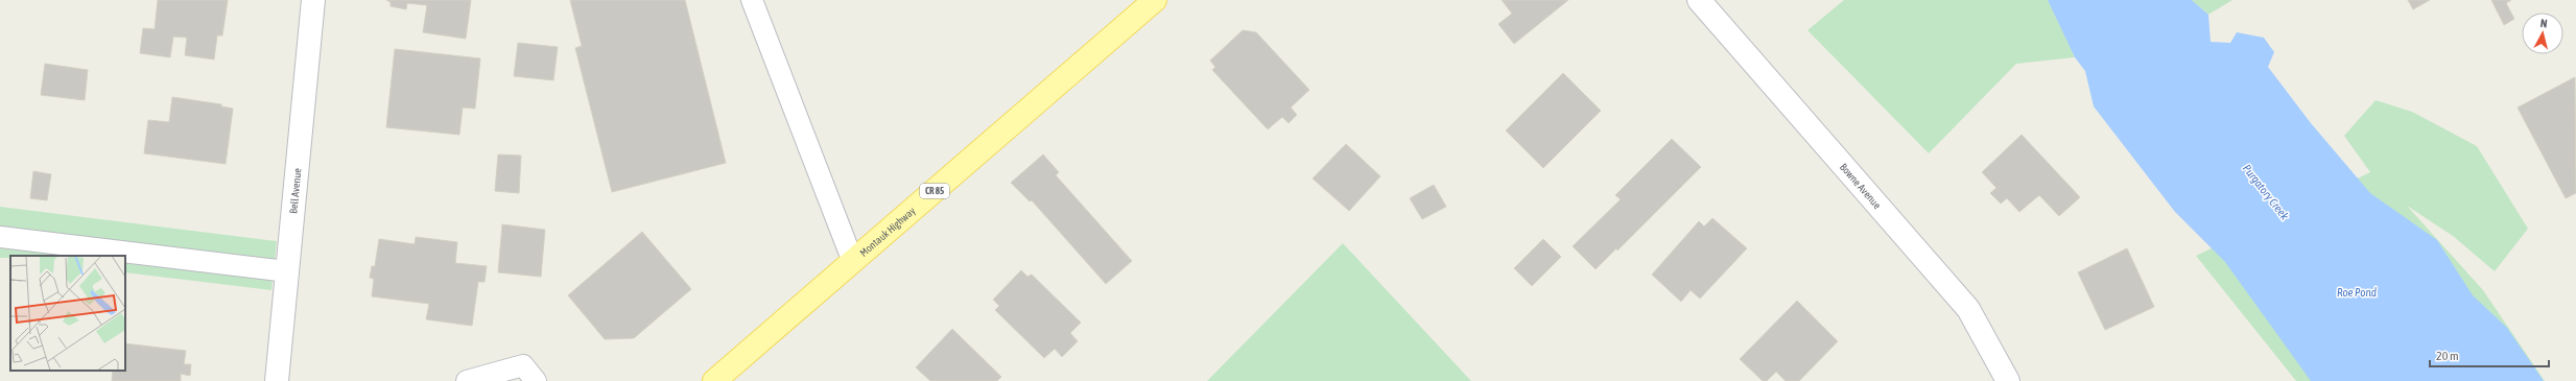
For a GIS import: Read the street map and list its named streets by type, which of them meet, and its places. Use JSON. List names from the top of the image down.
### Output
{
  "streets": {
    "main road": ["CR 85", "Montauk Highway"],
    "street": ["Bowne Avenue", "Bell Avenue"]
  },
  "water": ["Purgatory Creek", "Roe Pond"],
  "scale_bar": "20 m",
  "north": "top"
}
